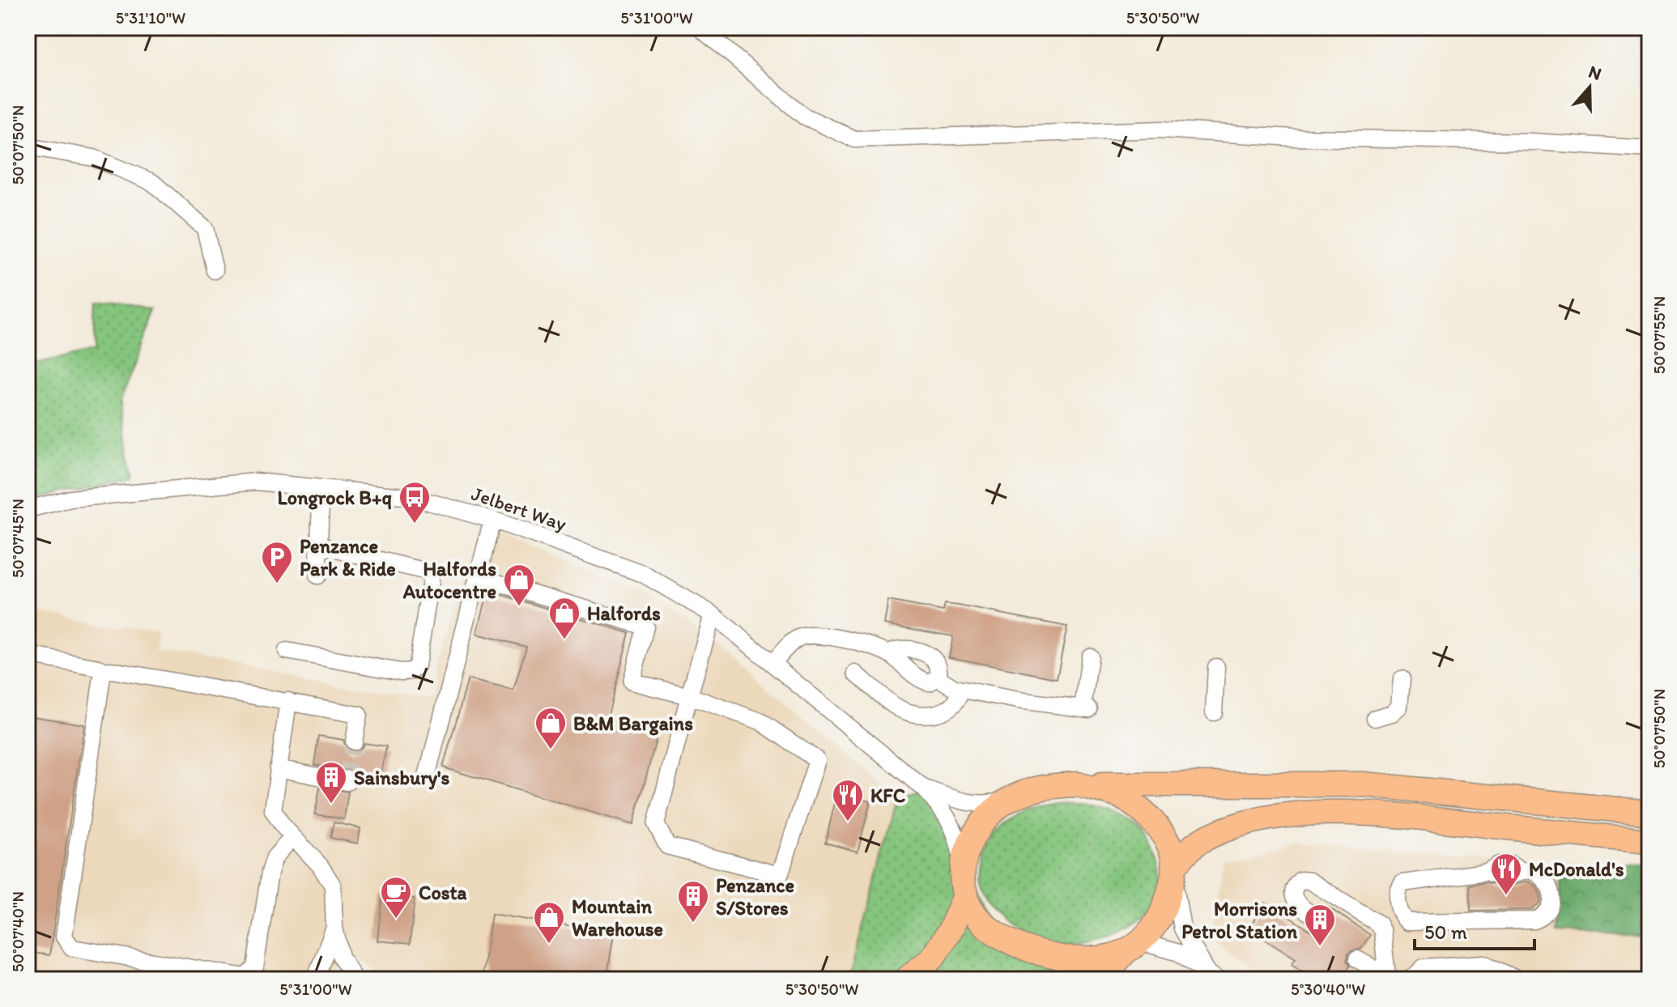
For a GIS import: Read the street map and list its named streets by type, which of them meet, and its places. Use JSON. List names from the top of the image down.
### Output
{
  "streets": {
    "street": ["Jelbert Way"]
  },
  "places": {
    "bus stop": ["Longrock B+q"],
    "parking": ["Penzance Park & Ride"],
    "shop": [
      "Halfords Autocentre",
      "Halfords",
      "B&M Bargains",
      "Mountain Warehouse"
    ],
    "building": ["Sainsbury's", "Penzance S/Stores", "Morrisons Petrol Station"],
    "restaurant": ["KFC", "McDonald's"],
    "cafe": ["Costa"]
  },
  "scale_bar": "50 m",
  "north": "top",
  "coordinates": [
    "5°31'10\"W",
    "5°31'00\"W",
    "5°30'50\"W",
    "50°07'50\"N",
    "50°07'55\"N",
    "50°07'45\"N",
    "50°07'40\"N",
    "5°30'40\"W"
  ]
}
